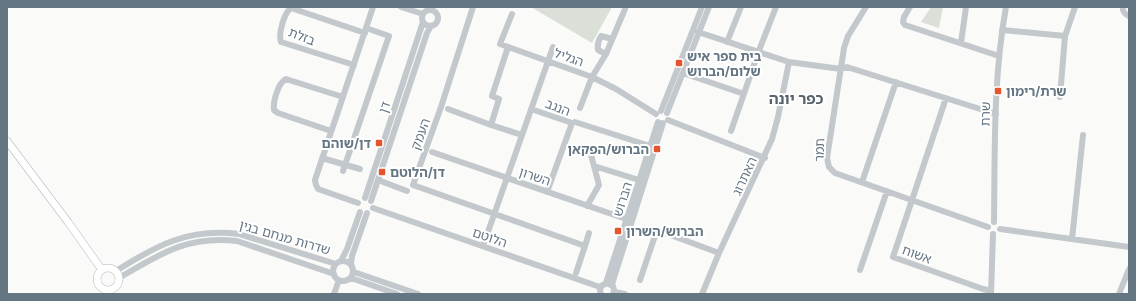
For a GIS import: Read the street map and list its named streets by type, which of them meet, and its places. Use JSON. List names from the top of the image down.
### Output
{
  "streets": {
    "street": [
      "בזלת",
      "הגליל",
      "דן",
      "הנגב",
      "שרת",
      "העמק",
      "תמר",
      "השרון",
      "האתרוג",
      "הברוש",
      "שדרות מנחם בגין",
      "הלוטם",
      "אשוח"
    ]
  },
  "crossings": [
    ["הגליל", "הנגב"],
    ["דן", "הלוטם"],
    ["הנגב", "השרון"],
    ["שרת", "תמר"],
    ["תמר", "אשוח"],
    ["השרון", "הברוש"]
  ],
  "districts": ["כפר יונה"],
  "places": {
    "transit": [
      "בית ספר איש שלום/הברוש",
      "שרת/רימון",
      "דן/שוהם",
      "הברוש/הפקאן",
      "דן/הלוטם",
      "הברוש/השרון"
    ]
  }
}
